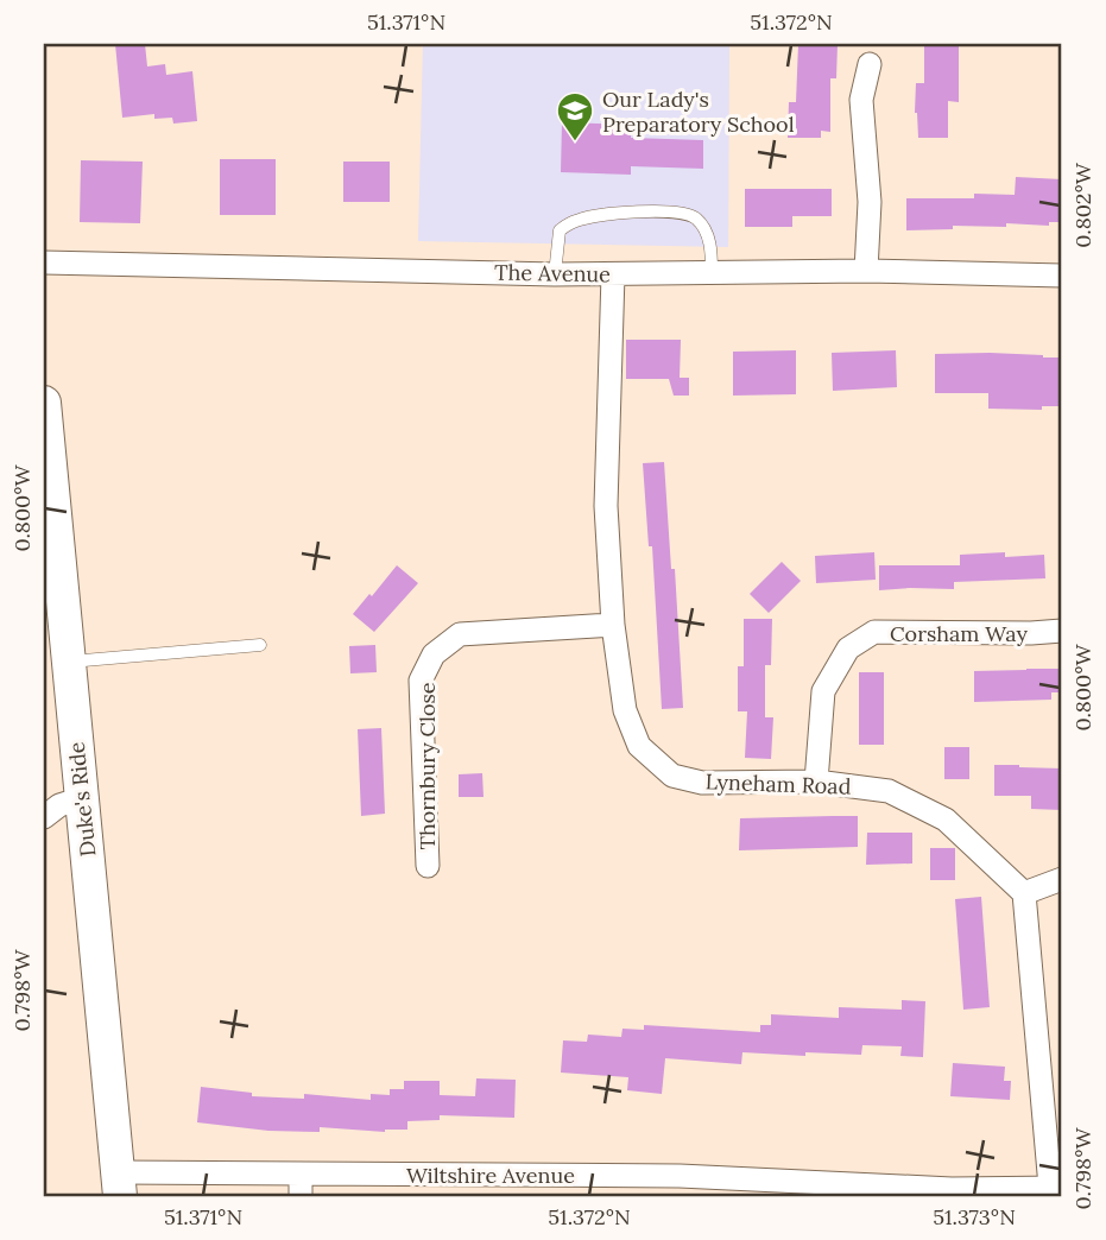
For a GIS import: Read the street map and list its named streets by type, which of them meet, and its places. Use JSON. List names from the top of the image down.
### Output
{
  "streets": {
    "main road": ["Duke's Ride"],
    "street": [
      "The Avenue",
      "Corsham Way",
      "Thornbury Close",
      "Lyneham Road",
      "Wiltshire Avenue"
    ]
  },
  "crossings": [
    ["The Avenue", "Lyneham Road"],
    ["Corsham Way", "Lyneham Road"],
    ["Thornbury Close", "Lyneham Road"],
    ["Duke's Ride", "Wiltshire Avenue"]
  ],
  "places": {
    "school or university": ["Our Lady's Preparatory School"]
  },
  "coordinates": [
    "51.371°N",
    "51.372°N",
    "0.802°W",
    "0.800°W",
    "0.798°W",
    "51.373°N"
  ]
}
